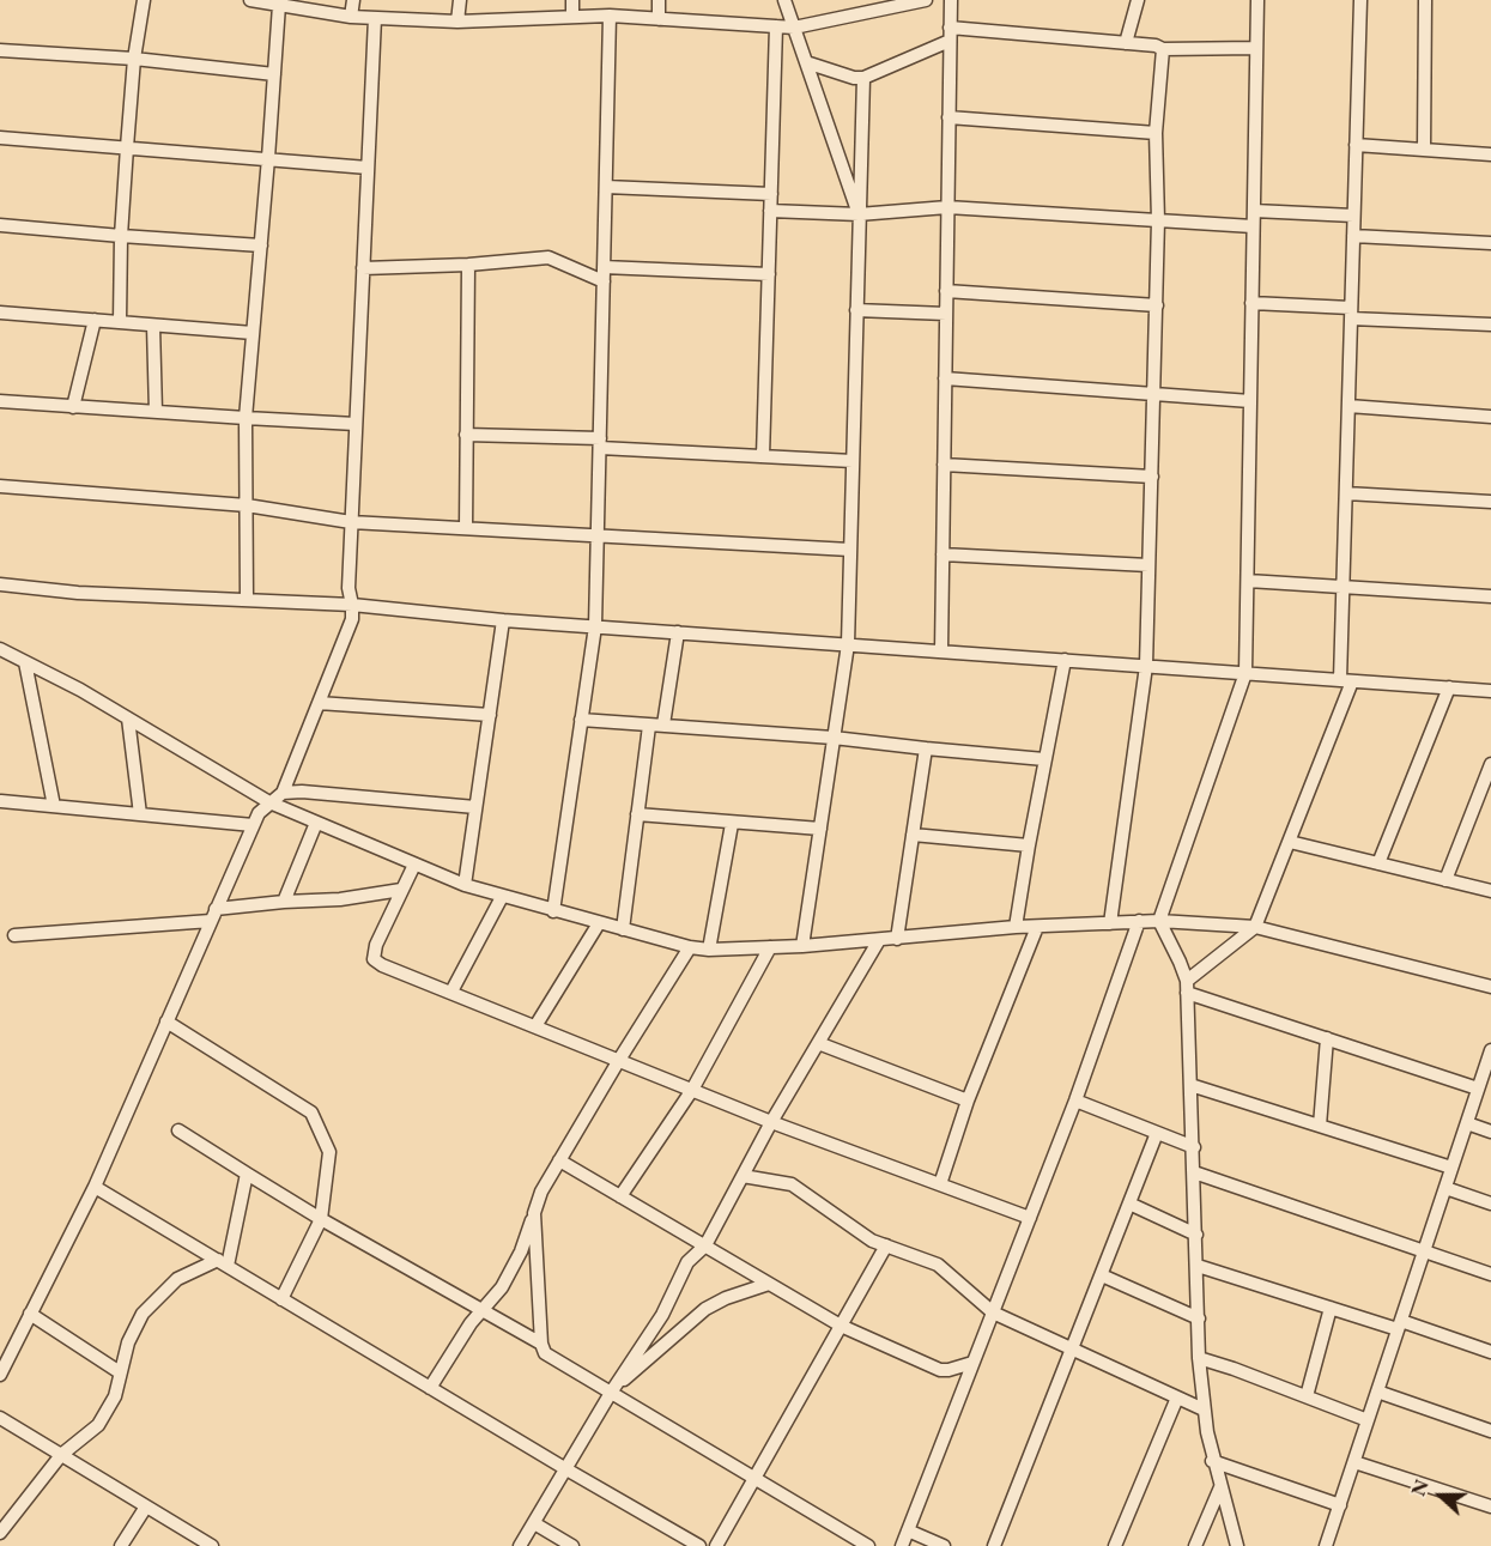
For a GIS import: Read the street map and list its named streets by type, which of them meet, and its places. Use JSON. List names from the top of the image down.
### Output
{
  "north": "left"
}
